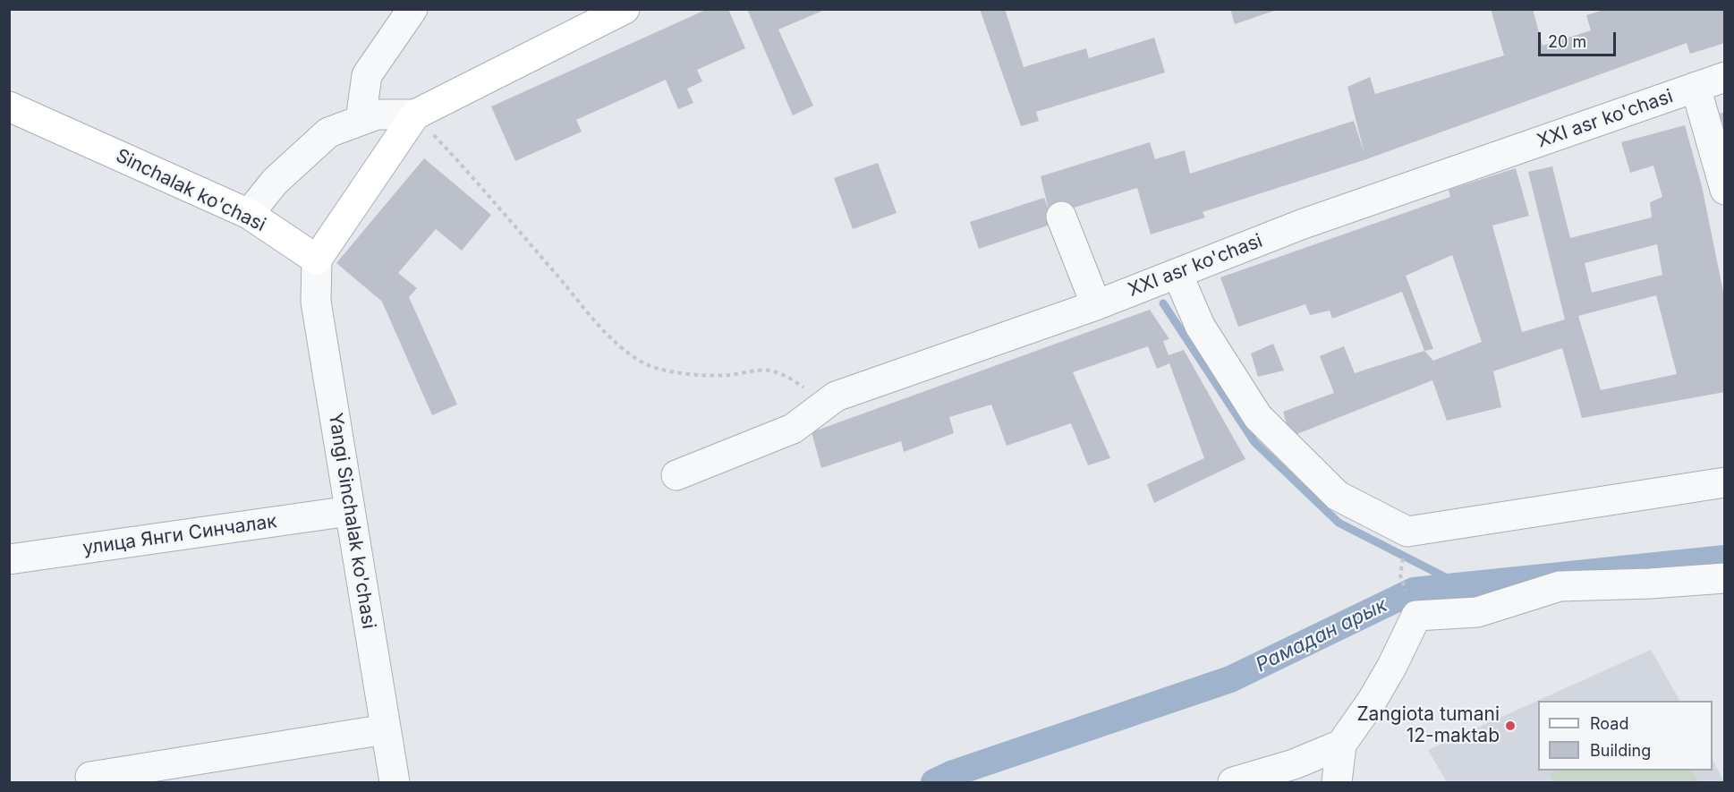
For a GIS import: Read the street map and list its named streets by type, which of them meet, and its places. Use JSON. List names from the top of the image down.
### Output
{
  "streets": {
    "street": [
      "XXI asr ko'chasi",
      "Sinchalak ko'chasi",
      "Yangi Sinchalak ko'chasi",
      "улица Янги Синчалак"
    ]
  },
  "crossings": [
    ["Sinchalak ko'chasi", "Yangi Sinchalak ko'chasi"],
    ["Yangi Sinchalak ko'chasi", "улица Янги Синчалак"]
  ],
  "water": ["Рамадан арык"],
  "places": ["Zangiota tumani 12-maktab"],
  "legend": ["Road", "Building"],
  "scale_bar": "20 m"
}
